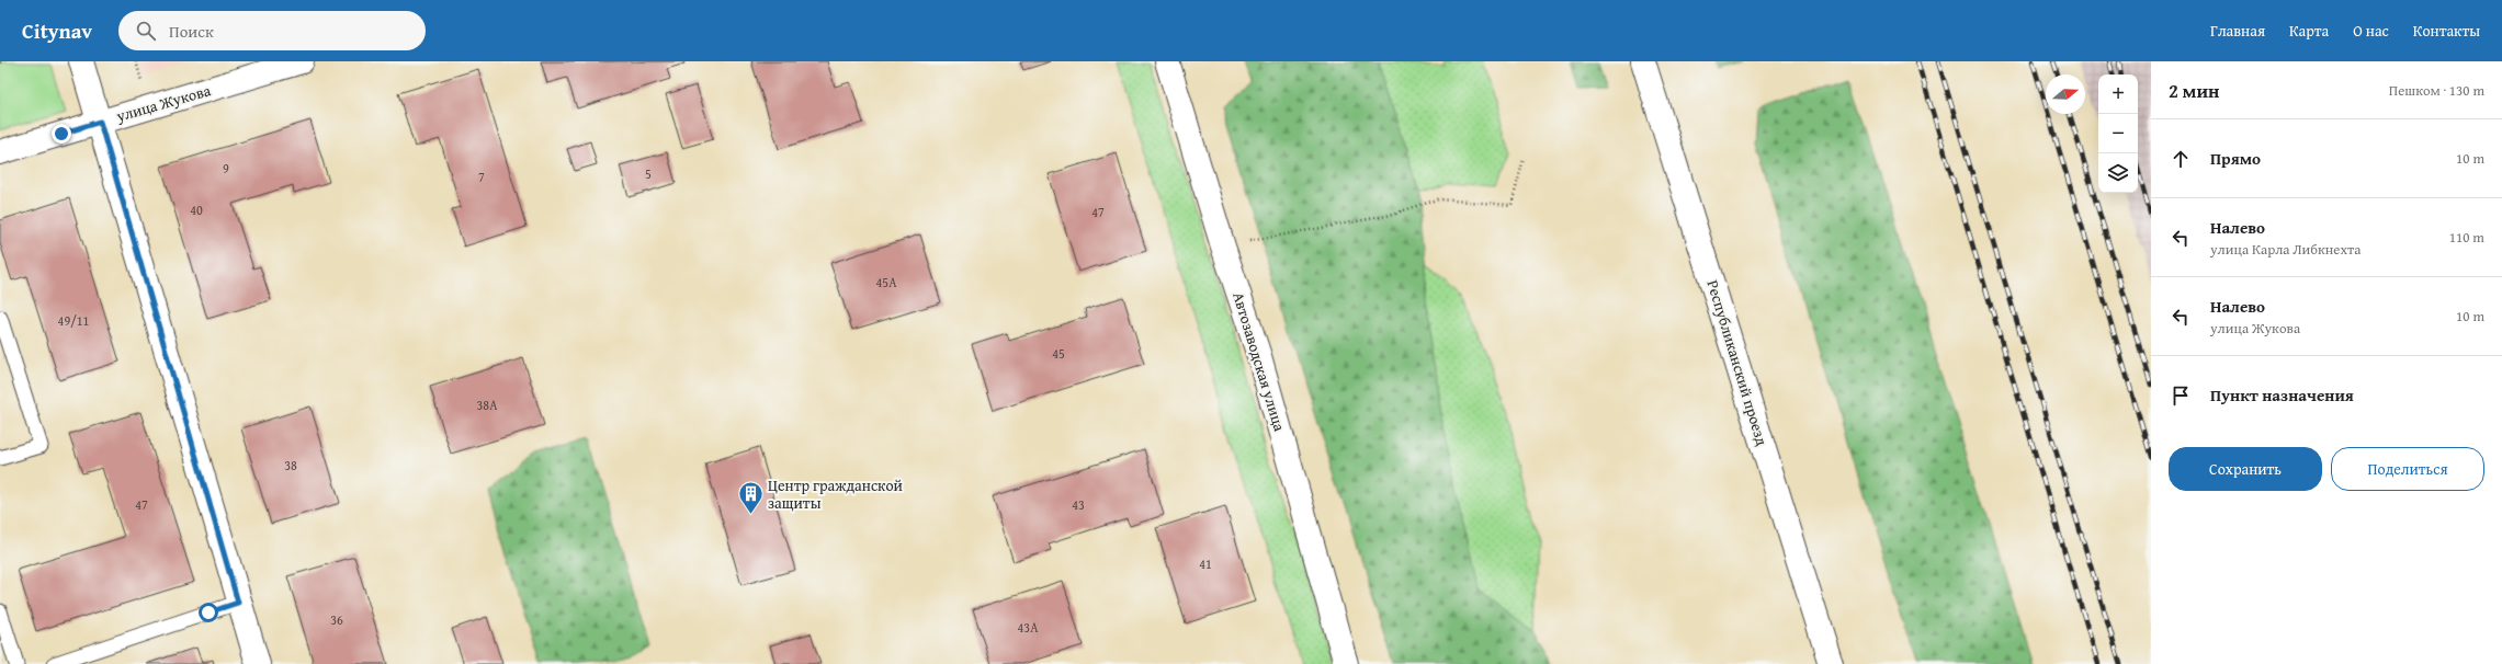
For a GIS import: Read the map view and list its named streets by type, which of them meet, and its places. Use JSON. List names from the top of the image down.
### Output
{
  "streets": {
    "street": ["улица Жукова", "Автозаводская улица", "Республиканский проезд"]
  },
  "places": {
    "building": ["Центр гражданской защиты"]
  },
  "house_numbers": [
    "9",
    "5",
    "7",
    "40",
    "47",
    "45А",
    "49/11",
    "45",
    "38А",
    "38",
    "47",
    "43",
    "41",
    "36",
    "43А"
  ],
  "north": "right",
  "page": {
    "header": "Citynav",
    "search": "Поиск",
    "nav": [
      "Главная",
      "Карта",
      "О нас",
      "Контакты"
    ],
    "heading": ["2 мин", "Пешком · 130 m"],
    "map_buttons": ["+", "−"],
    "list": [
      ["Прямо", "10 m"],
      ["Налево", "улица Карла Либкнехта", "110 m"],
      ["Налево", "улица Жукова", "10 m"],
      "Пункт назначения"
    ],
    "buttons": ["Сохранить", "Поделиться"]
  }
}
